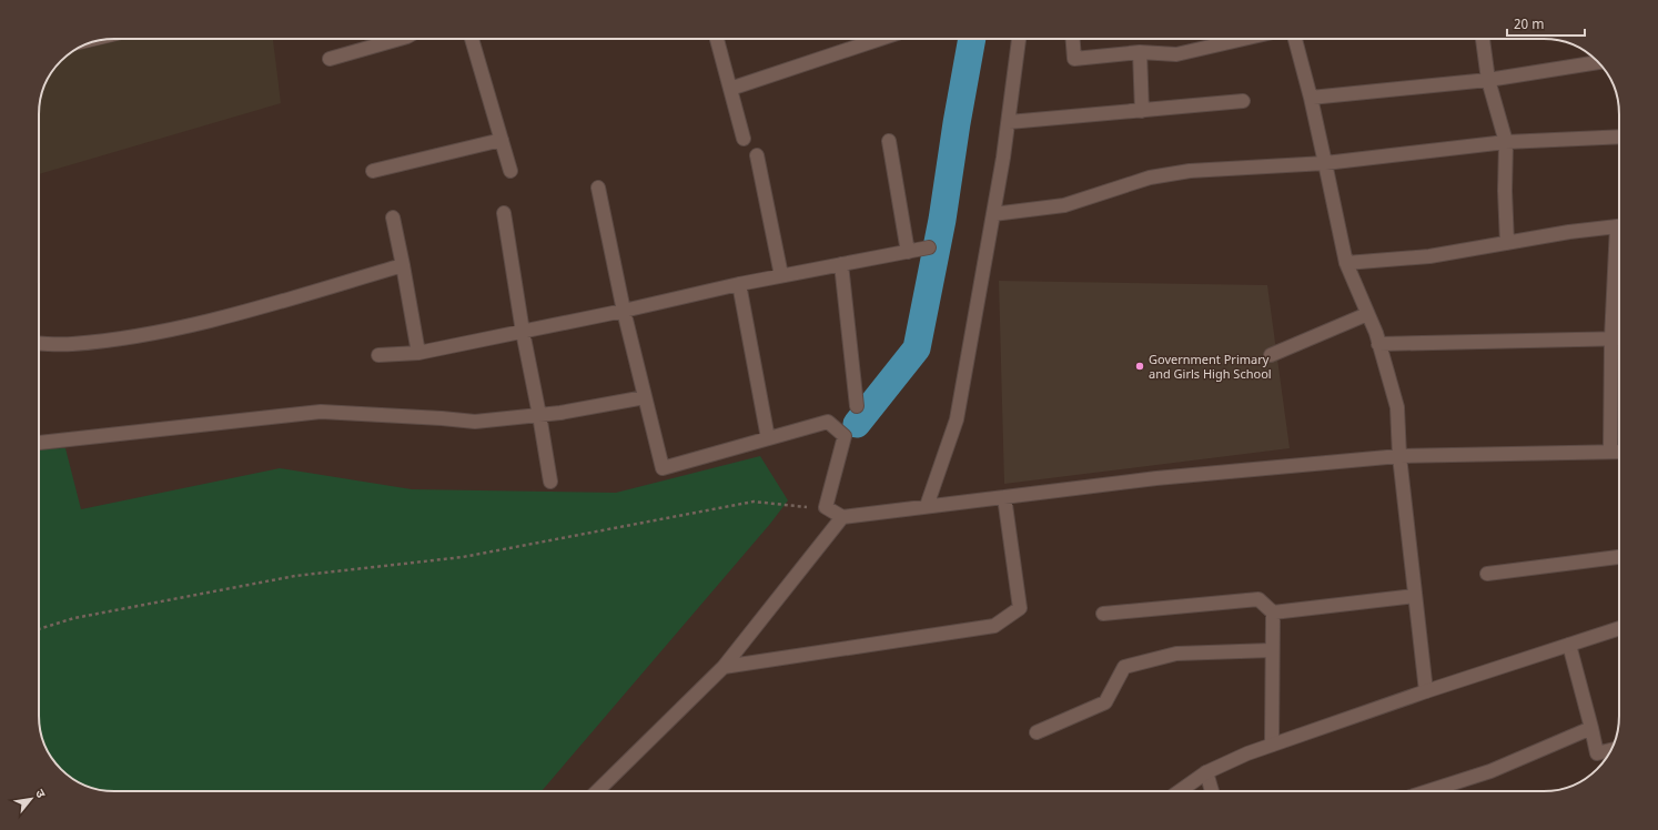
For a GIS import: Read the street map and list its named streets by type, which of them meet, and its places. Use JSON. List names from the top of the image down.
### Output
{
  "places": ["Government Primary and Girls High School"],
  "scale_bar": "20 m",
  "north": "top right"
}
